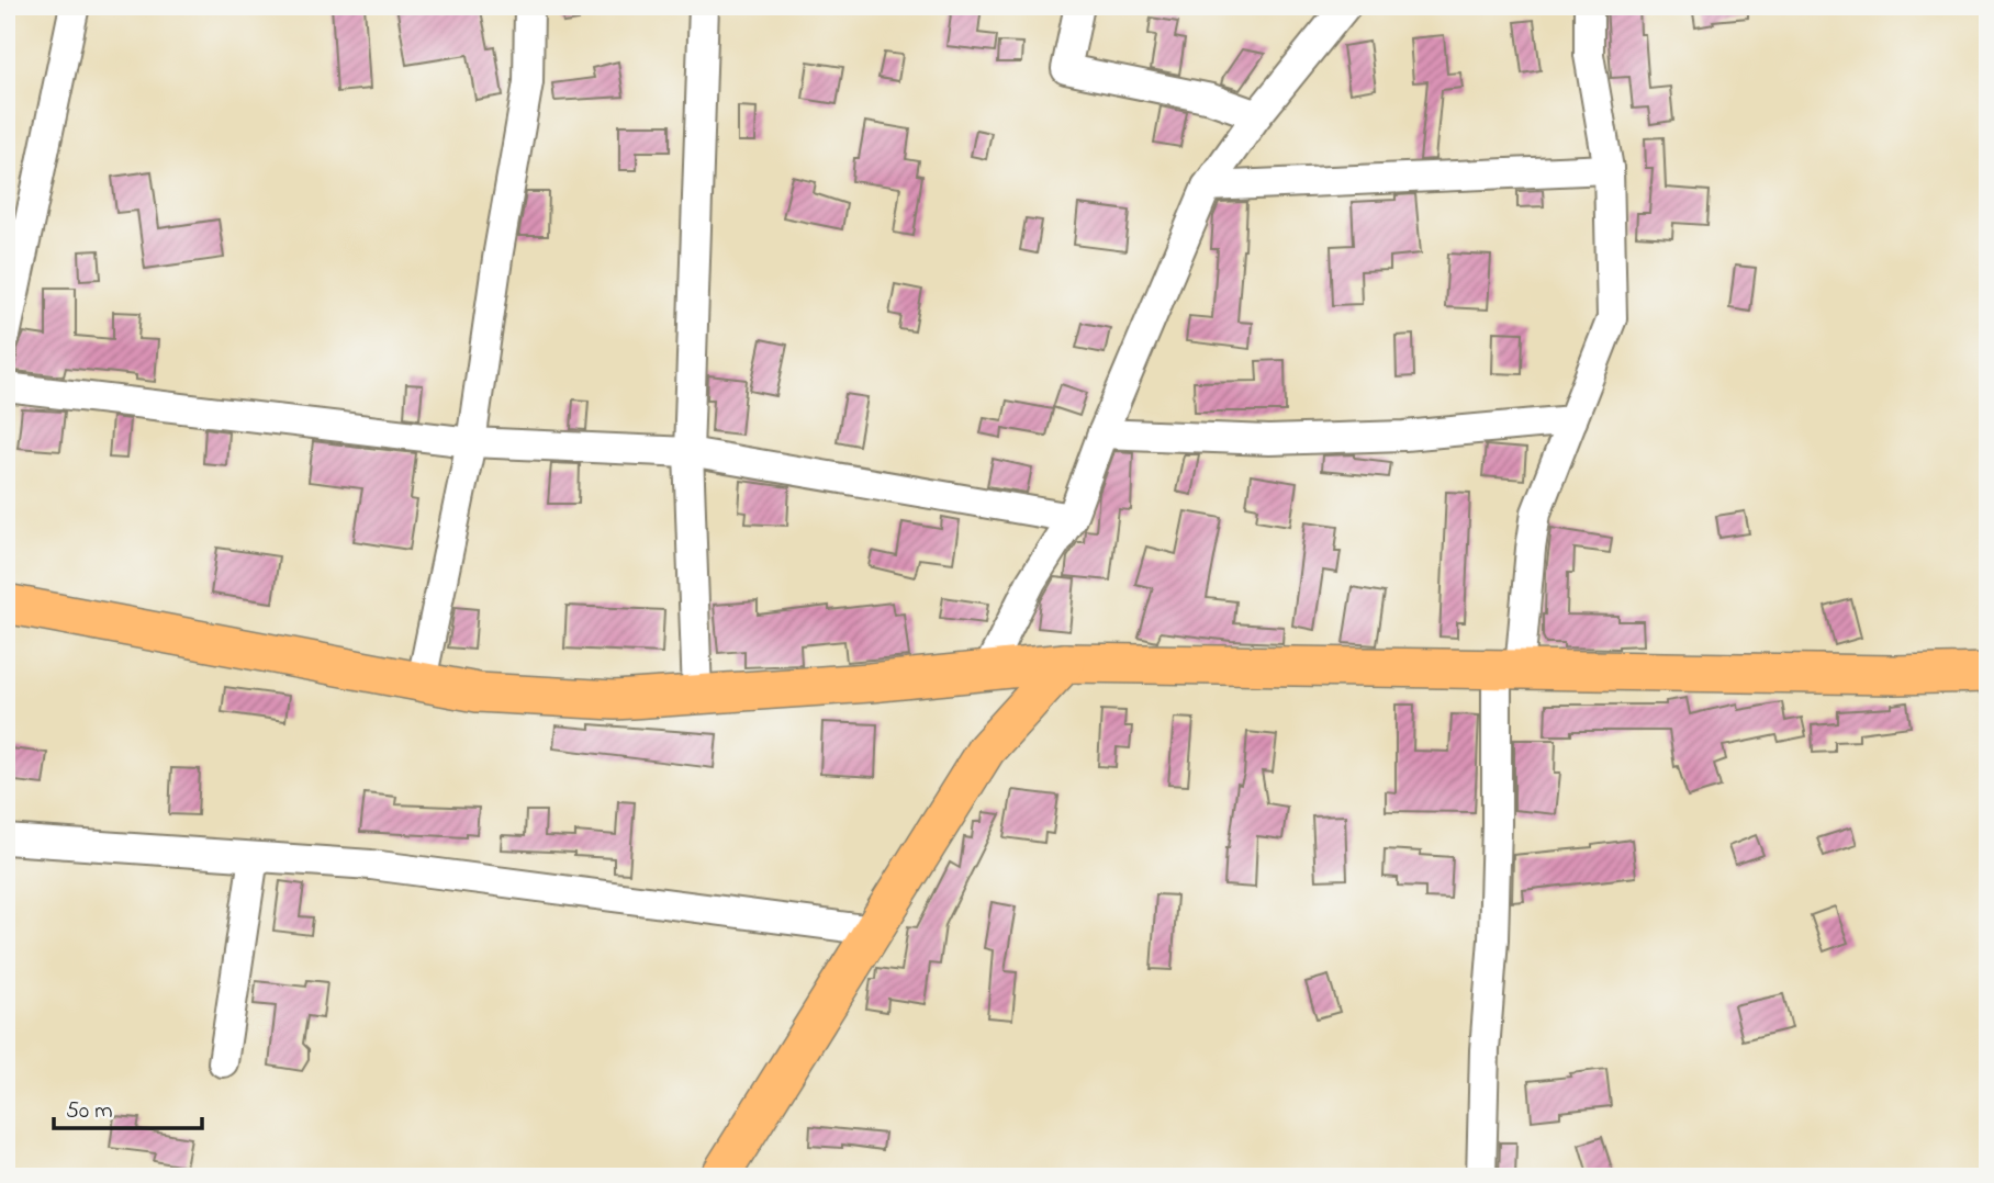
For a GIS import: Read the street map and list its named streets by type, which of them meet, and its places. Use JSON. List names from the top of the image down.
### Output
{
  "scale_bar": "50 m"
}
